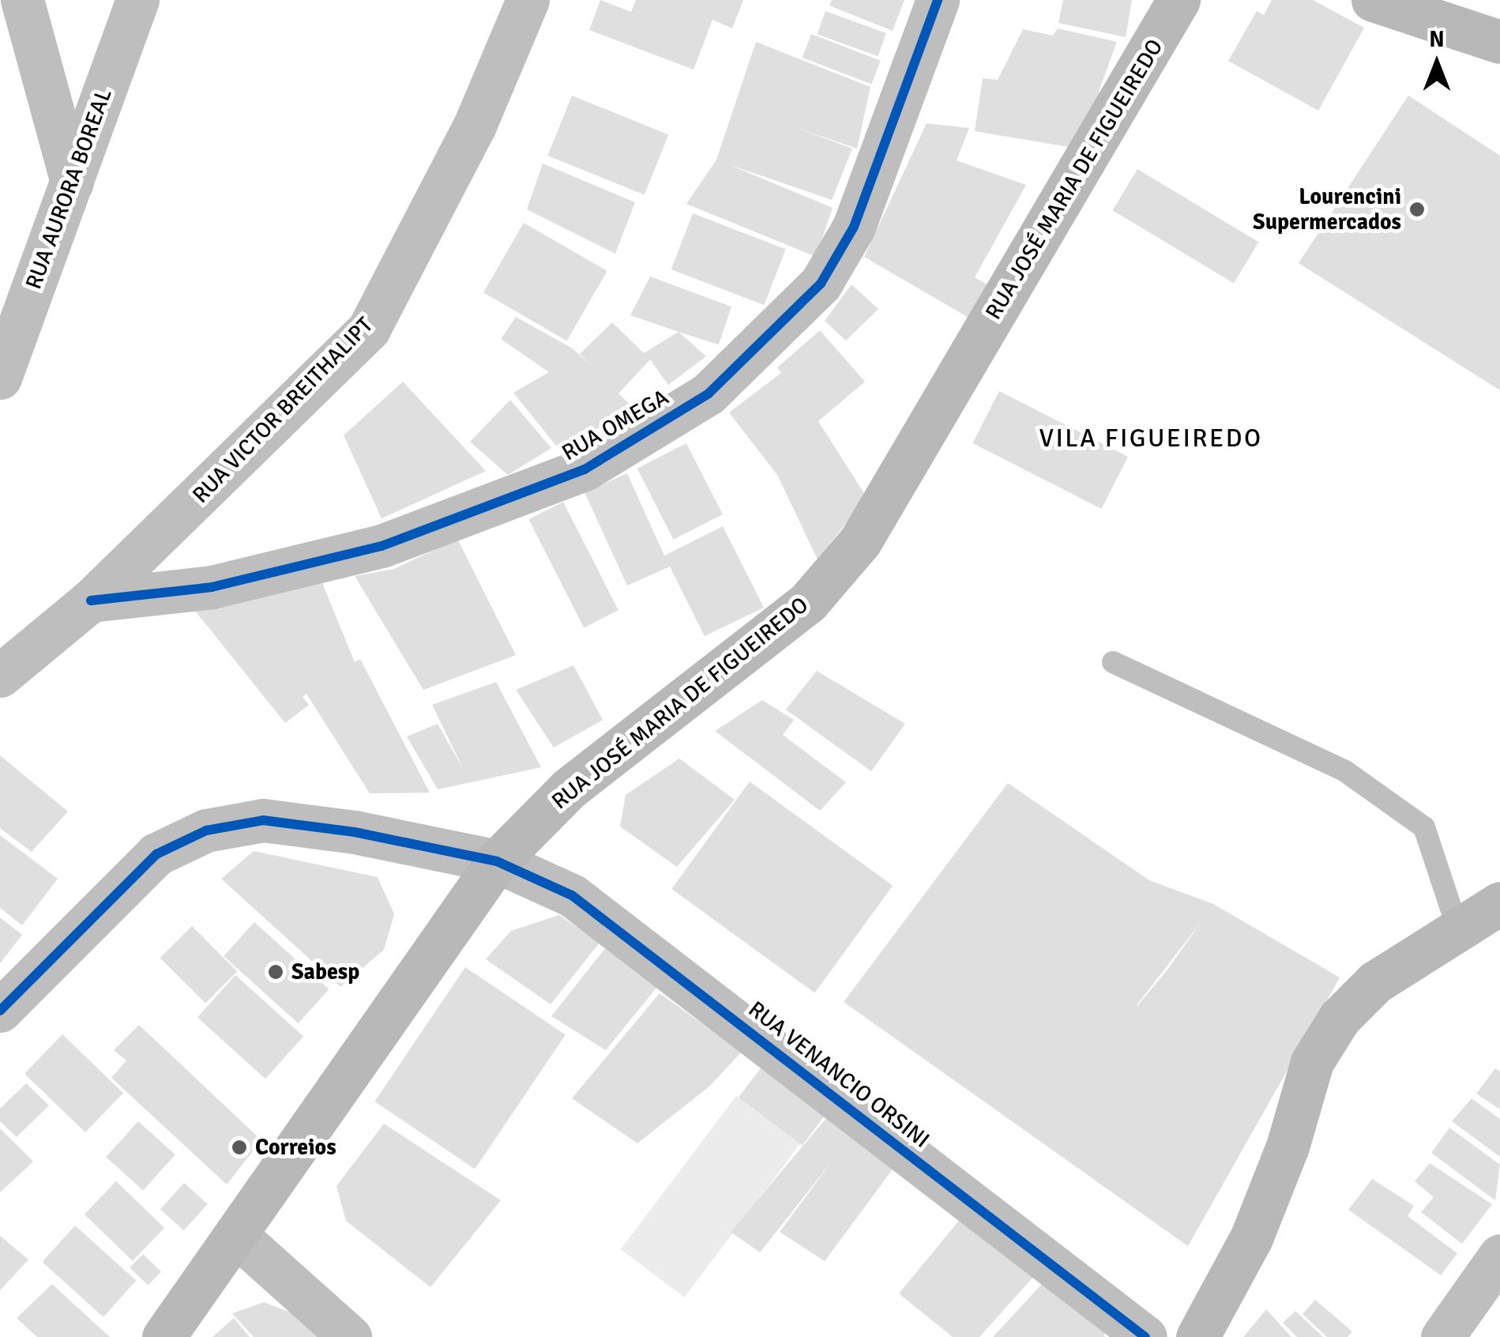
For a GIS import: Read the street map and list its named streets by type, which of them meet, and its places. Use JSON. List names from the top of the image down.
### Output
{
  "streets": {
    "main road": ["RUA JOSÉ MARIA DE FIGUEIREDO"],
    "street": [
      "RUA AURORA BOREAL",
      "RUA VICTOR BREITHALIPT",
      "RUA OMEGA",
      "RUA VENANCIO ORSINI"
    ]
  },
  "crossings": [
    ["RUA JOSÉ MARIA DE FIGUEIREDO", "RUA VENANCIO ORSINI"],
    ["RUA VICTOR BREITHALIPT", "RUA OMEGA"]
  ],
  "districts": ["VILA FIGUEIREDO"],
  "places": ["Lourencini Supermercados", "Sabesp", "Correios"],
  "north": "top"
}
